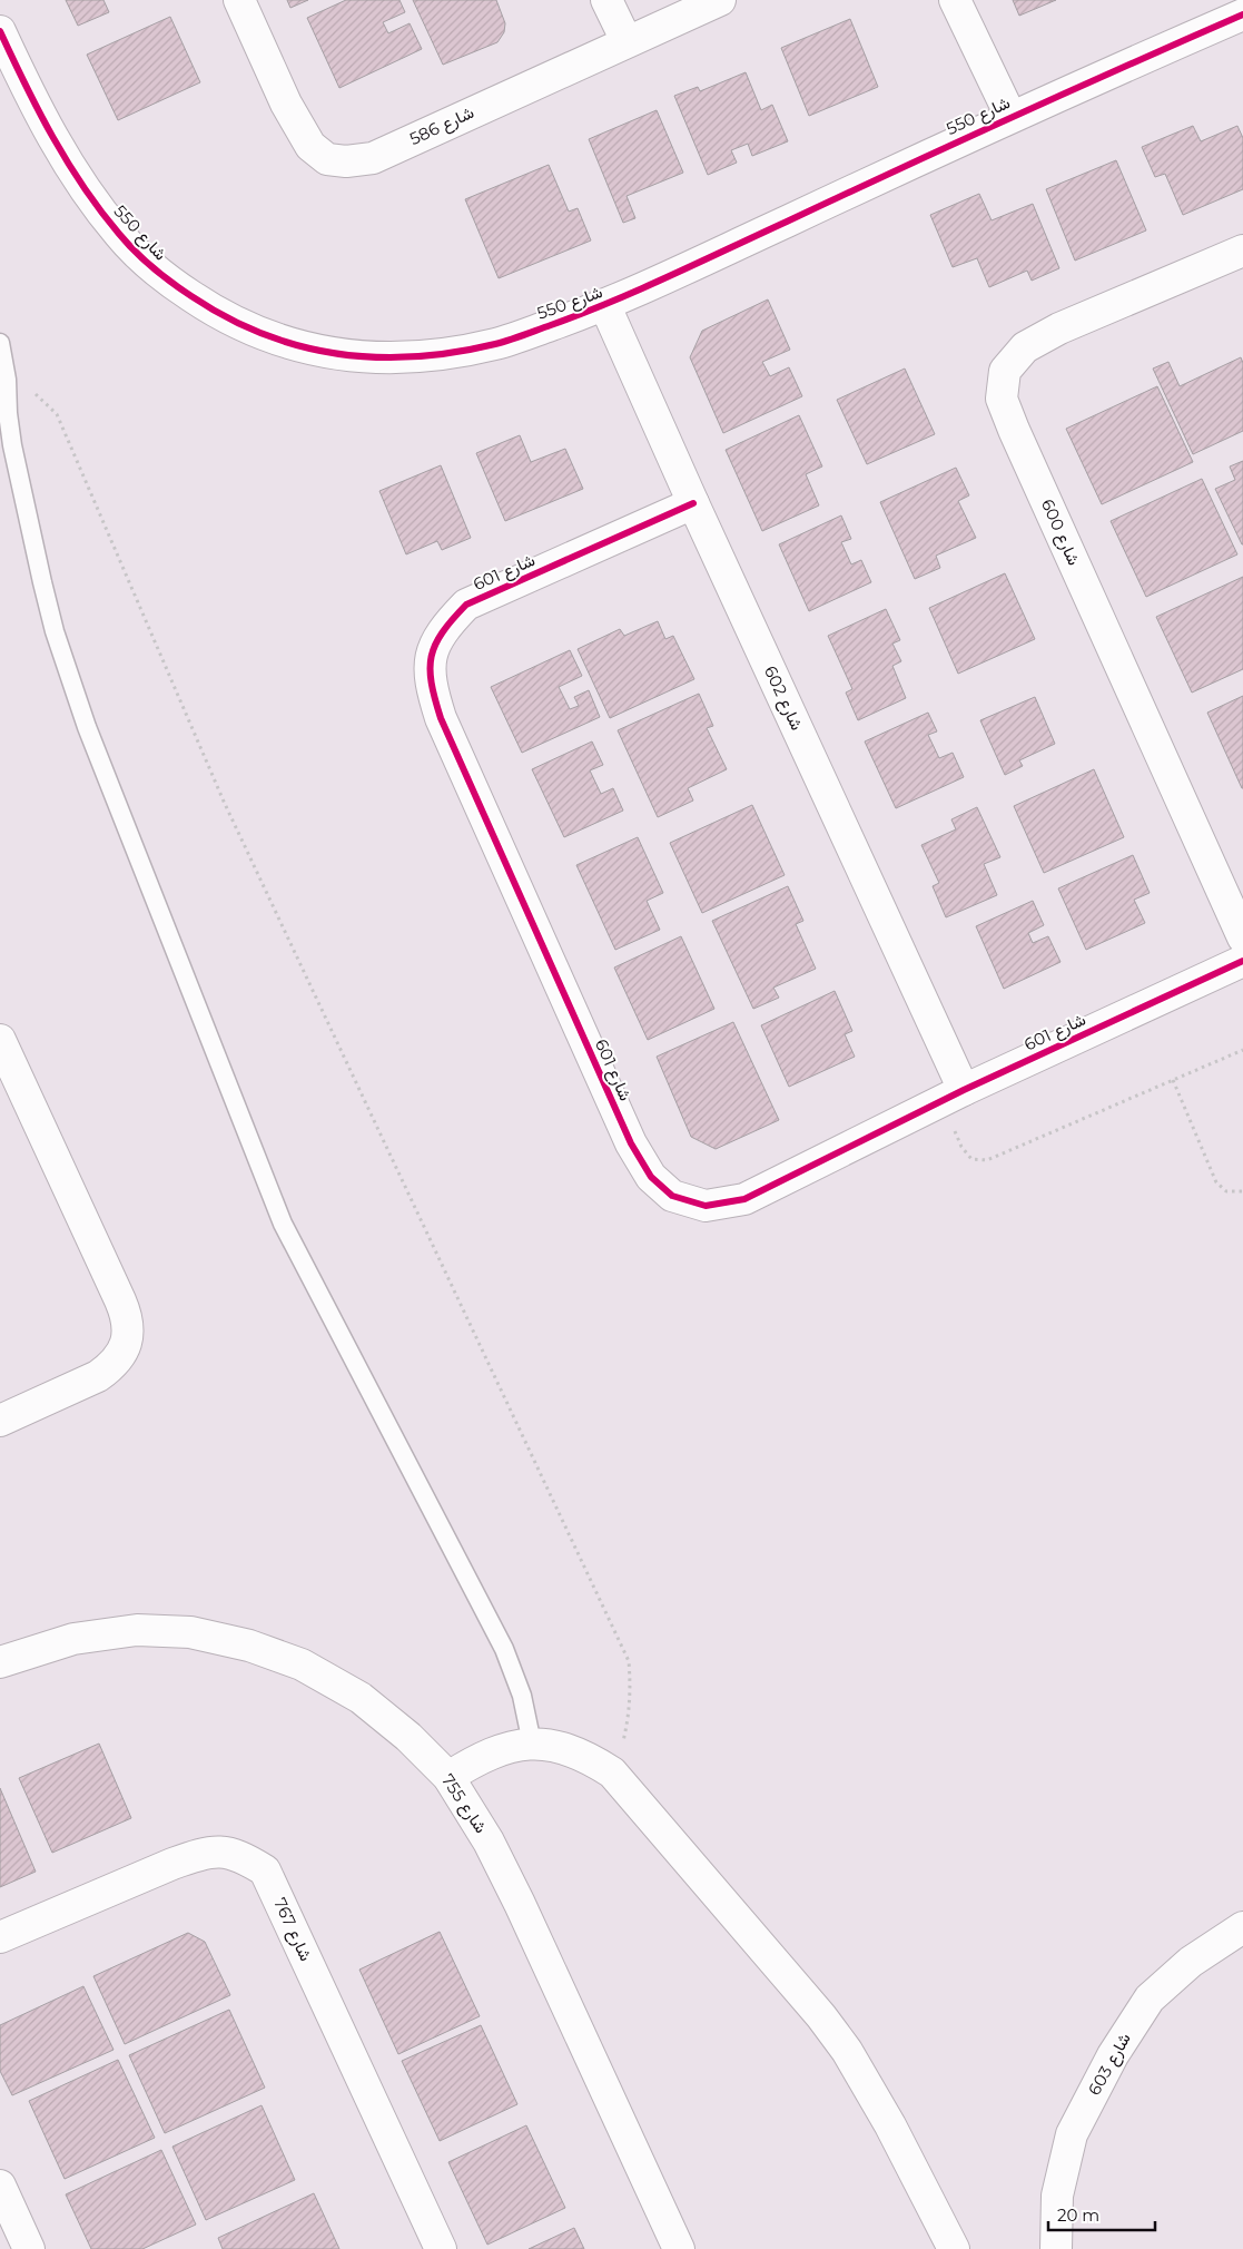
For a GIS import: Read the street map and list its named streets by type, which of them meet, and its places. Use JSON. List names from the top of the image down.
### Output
{
  "streets": {
    "street": [
      "شارع 550",
      "شارع 586",
      "شارع 600",
      "شارع 601",
      "شارع 602",
      "شارع 755",
      "شارع 767",
      "شارع 603"
    ]
  },
  "crossings": [
    ["شارع 550", "شارع 602"],
    ["شارع 601", "شارع 602"]
  ],
  "scale_bar": "20 m"
}
